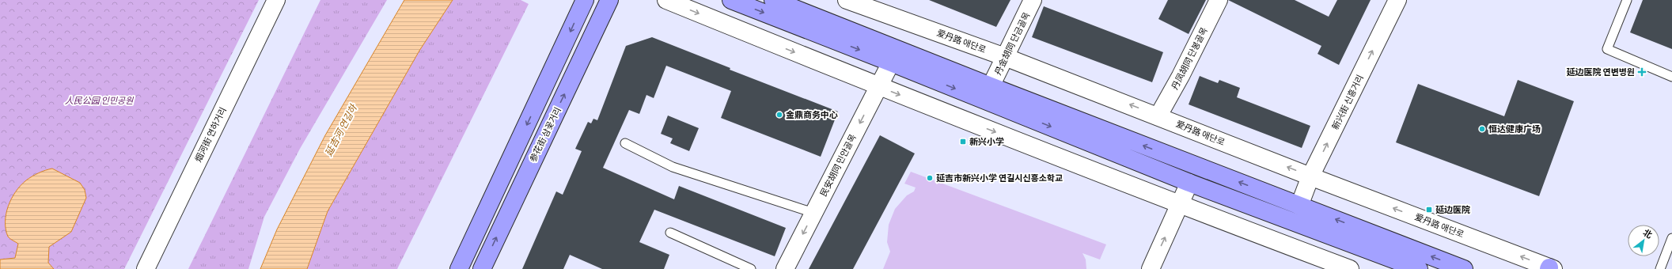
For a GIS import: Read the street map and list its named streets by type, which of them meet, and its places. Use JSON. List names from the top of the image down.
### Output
{
  "streets": {
    "main road": ["参花街 삼꽃거리"],
    "street": [
      "爱丹路 애단로",
      "丹金胡同 단금골목",
      "丹凤胡同 단봉골목",
      "新兴街 신흥거리",
      "烟河街 연하거리",
      "民安胡同 민안골목"
    ]
  },
  "crossings": [
    ["爱丹路 애단로", "丹金胡同 단금골목"],
    ["爱丹路 애단로", "丹凤胡同 단봉골목"],
    ["爱丹路 애단로", "新兴街 신흥거리"]
  ],
  "one_way": ["新兴街 신흥거리", "民安胡同 민안골목"],
  "water": ["延吉河 연길하"],
  "parks": ["人民公园 인민공원"],
  "places": {
    "health": ["延边医院 연변병원"],
    "other": ["金鼎商务中心", "恒达健康广场", "延吉市新兴小学 연길시신흥소학교"],
    "transit": ["新兴小学", "延边医院"]
  },
  "north": "top right"
}
